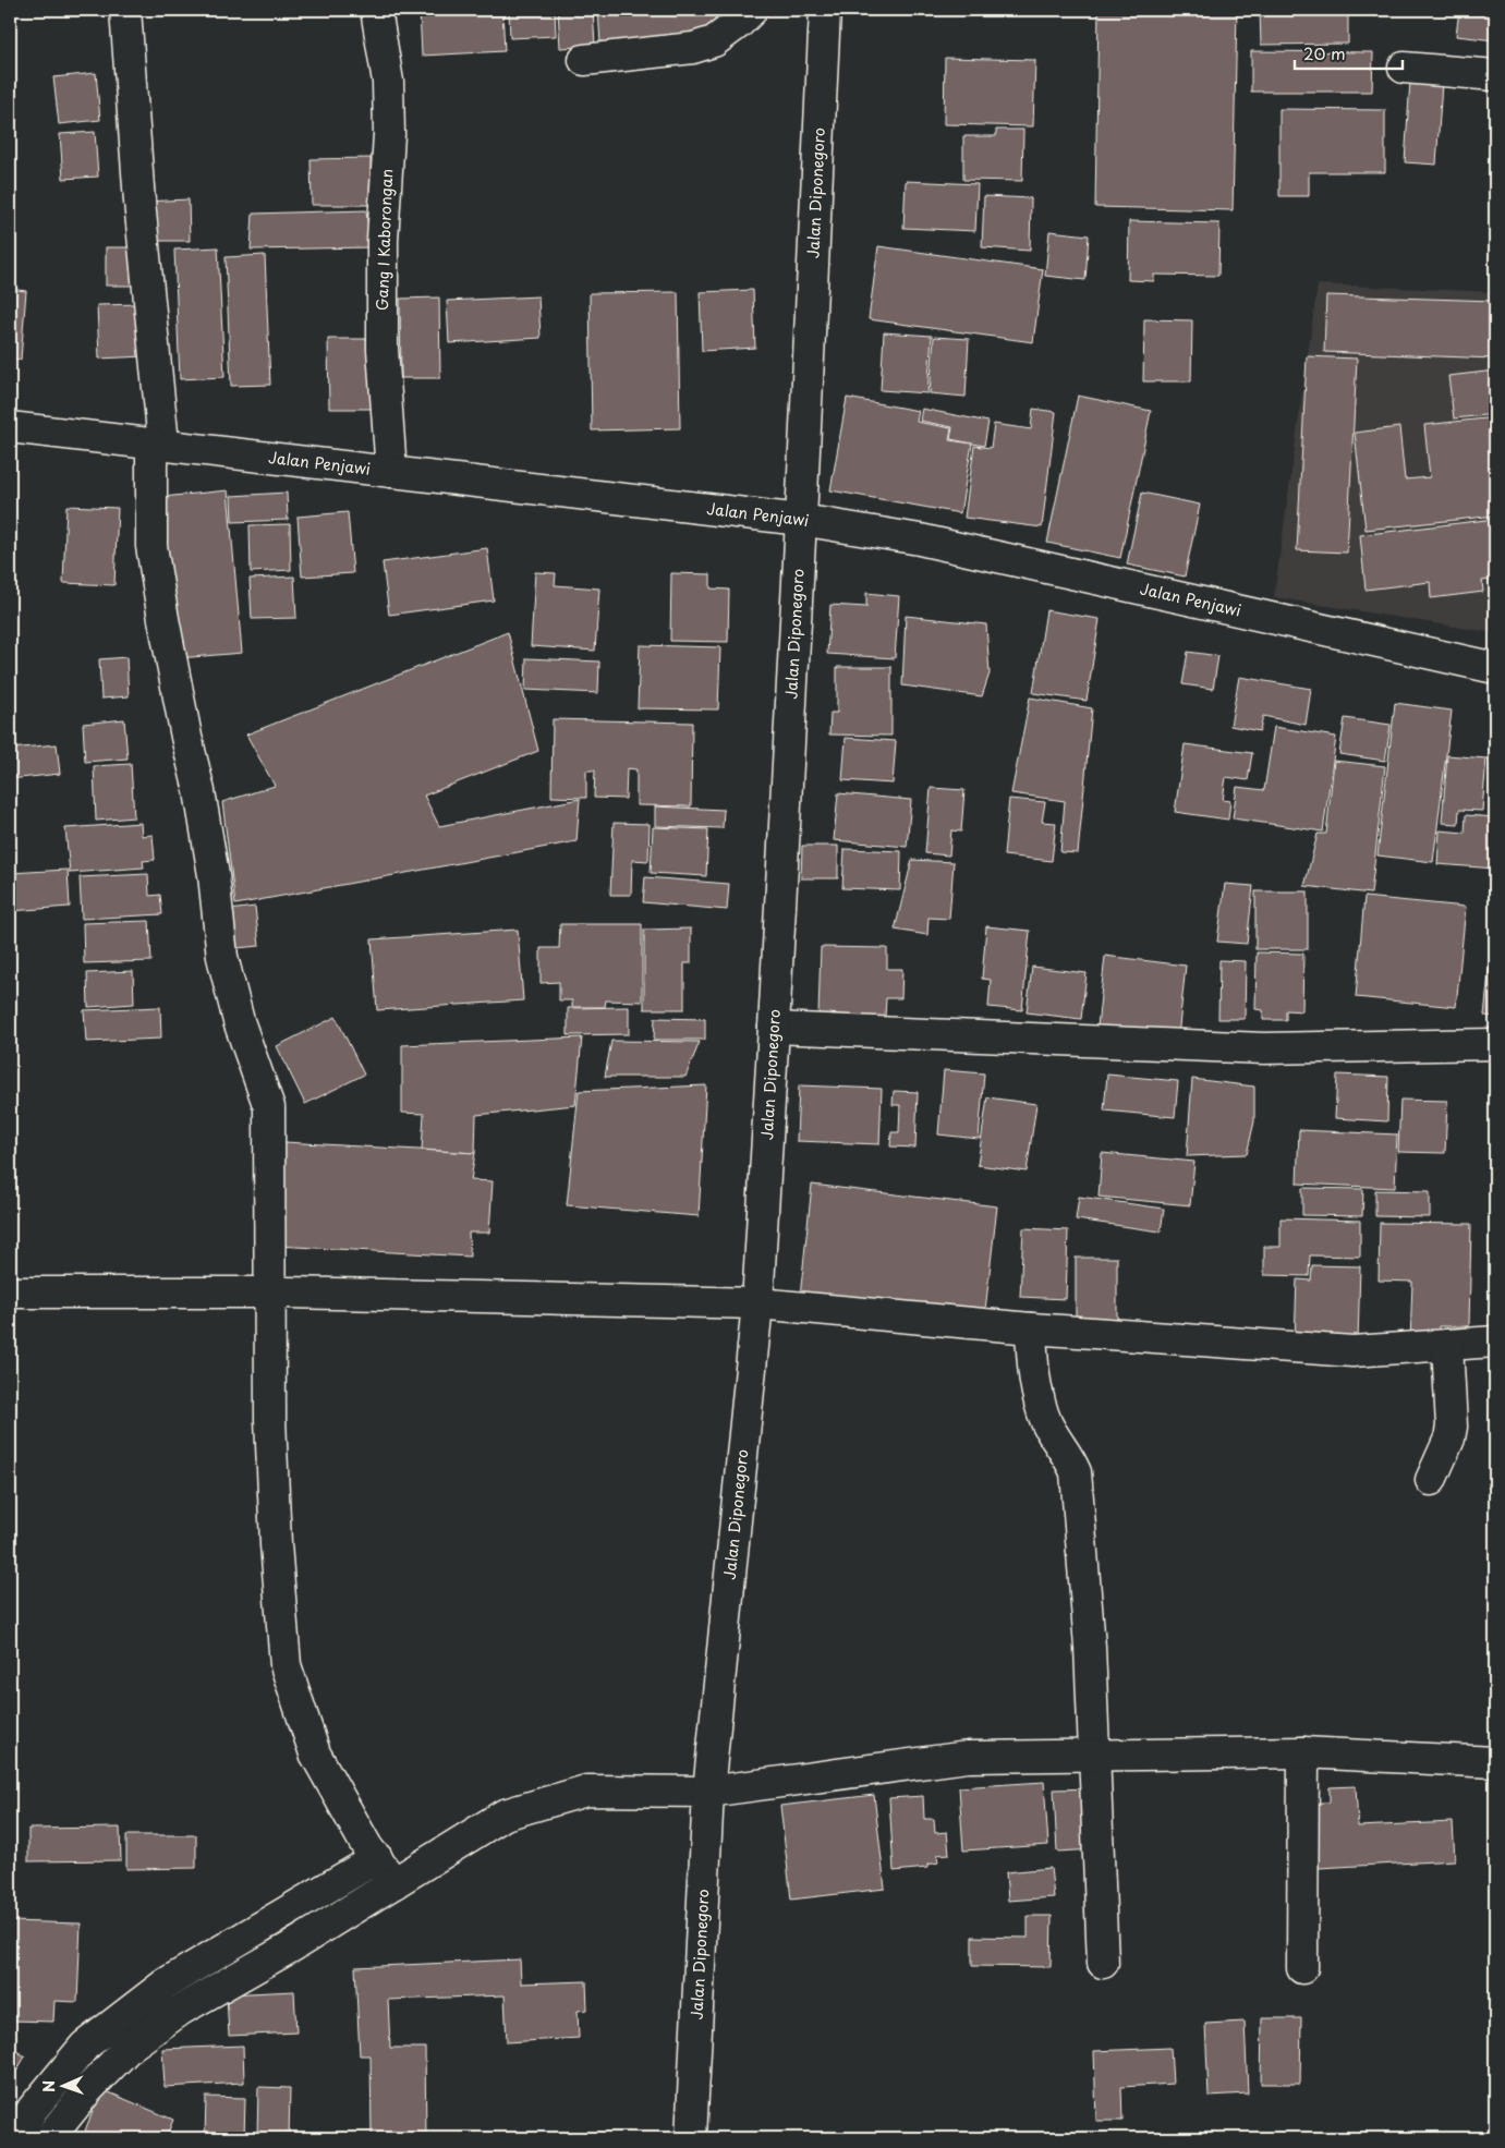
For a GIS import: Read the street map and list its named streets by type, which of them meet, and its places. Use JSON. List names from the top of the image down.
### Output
{
  "streets": {
    "street": ["Jalan Diponegoro", "Gang I Kaborongan", "Jalan Penjawi"]
  },
  "crossings": [
    ["Jalan Diponegoro", "Jalan Penjawi"],
    ["Gang I Kaborongan", "Jalan Penjawi"]
  ],
  "scale_bar": "20 m",
  "north": "left"
}
